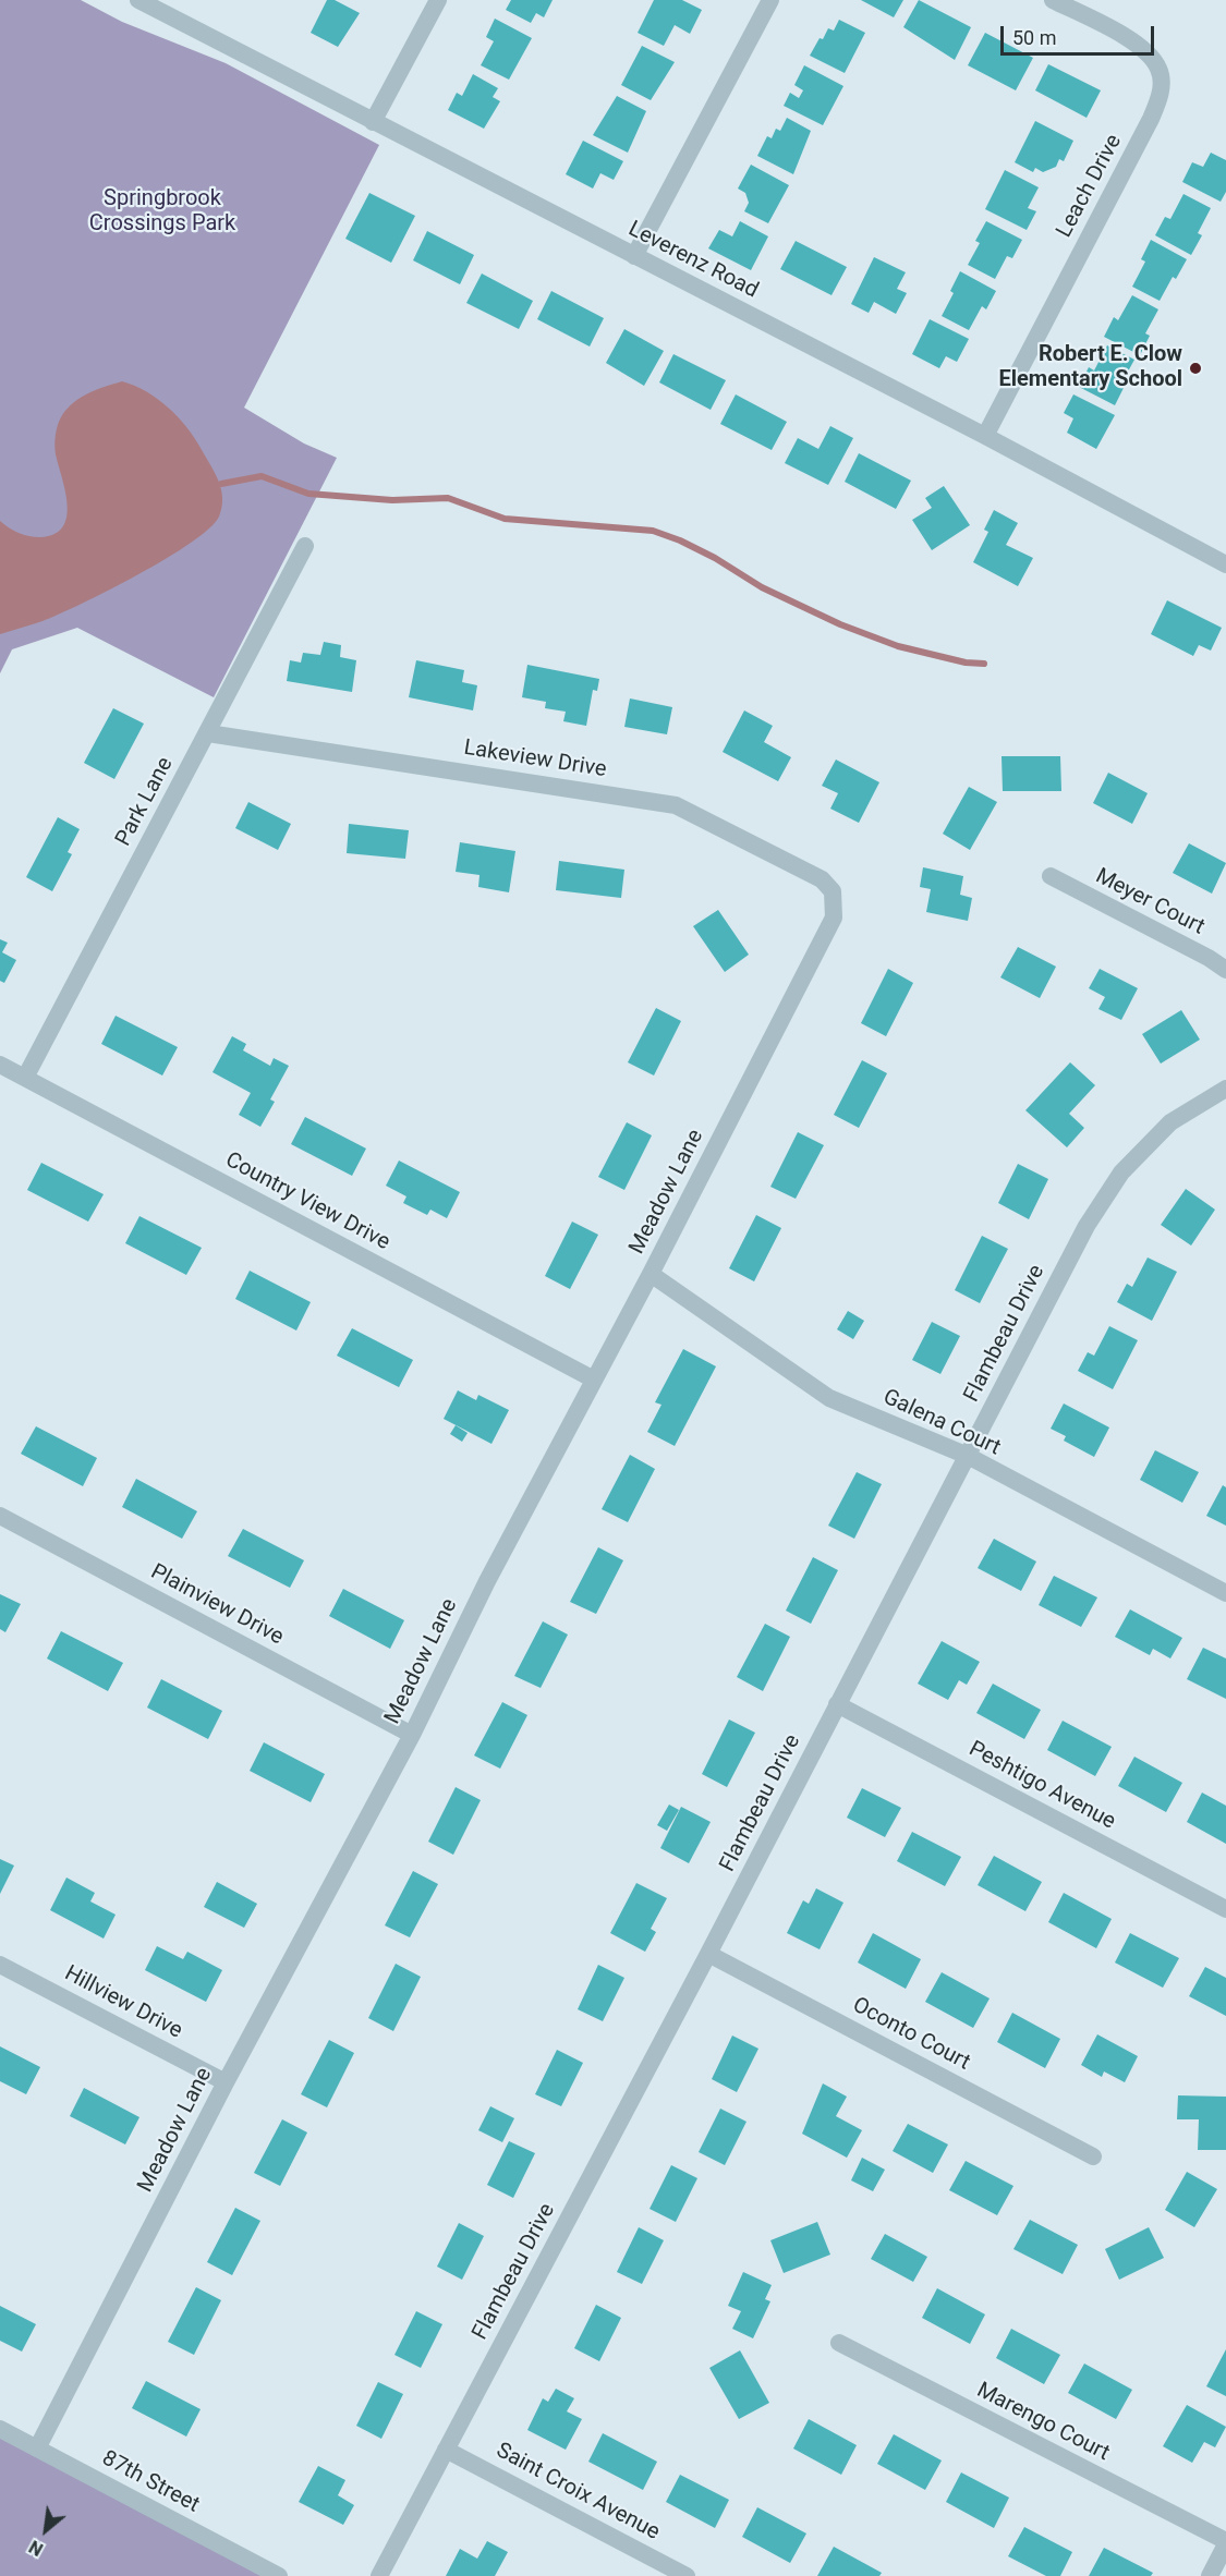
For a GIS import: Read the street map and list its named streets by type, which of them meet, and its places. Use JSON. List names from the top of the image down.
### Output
{
  "streets": {
    "street": [
      "Leach Drive",
      "Leverenz Road",
      "Lakeview Drive",
      "Park Lane",
      "Meyer Court",
      "Meadow Lane",
      "Country View Drive",
      "Flambeau Drive",
      "Galena Court",
      "Plainview Drive",
      "Peshtigo Avenue",
      "Hillview Drive",
      "Oconto Court",
      "Marengo Court",
      "87th Street",
      "Saint Croix Avenue"
    ]
  },
  "crossings": [
    ["Leach Drive", "Leverenz Road"],
    ["Lakeview Drive", "Park Lane"],
    ["Lakeview Drive", "Meadow Lane"],
    ["Park Lane", "Country View Drive"],
    ["Meadow Lane", "Country View Drive"],
    ["Meadow Lane", "Galena Court"],
    ["Meadow Lane", "Plainview Drive"],
    ["Meadow Lane", "Hillview Drive"],
    ["Meadow Lane", "87th Street"],
    ["Flambeau Drive", "Galena Court"],
    ["Flambeau Drive", "Peshtigo Avenue"],
    ["Flambeau Drive", "Oconto Court"],
    ["Flambeau Drive", "Saint Croix Avenue"]
  ],
  "parks": ["Springbrook Crossings Park"],
  "places": ["Robert E. Clow Elementary School"],
  "scale_bar": "50 m",
  "north": "bottom left"
}
